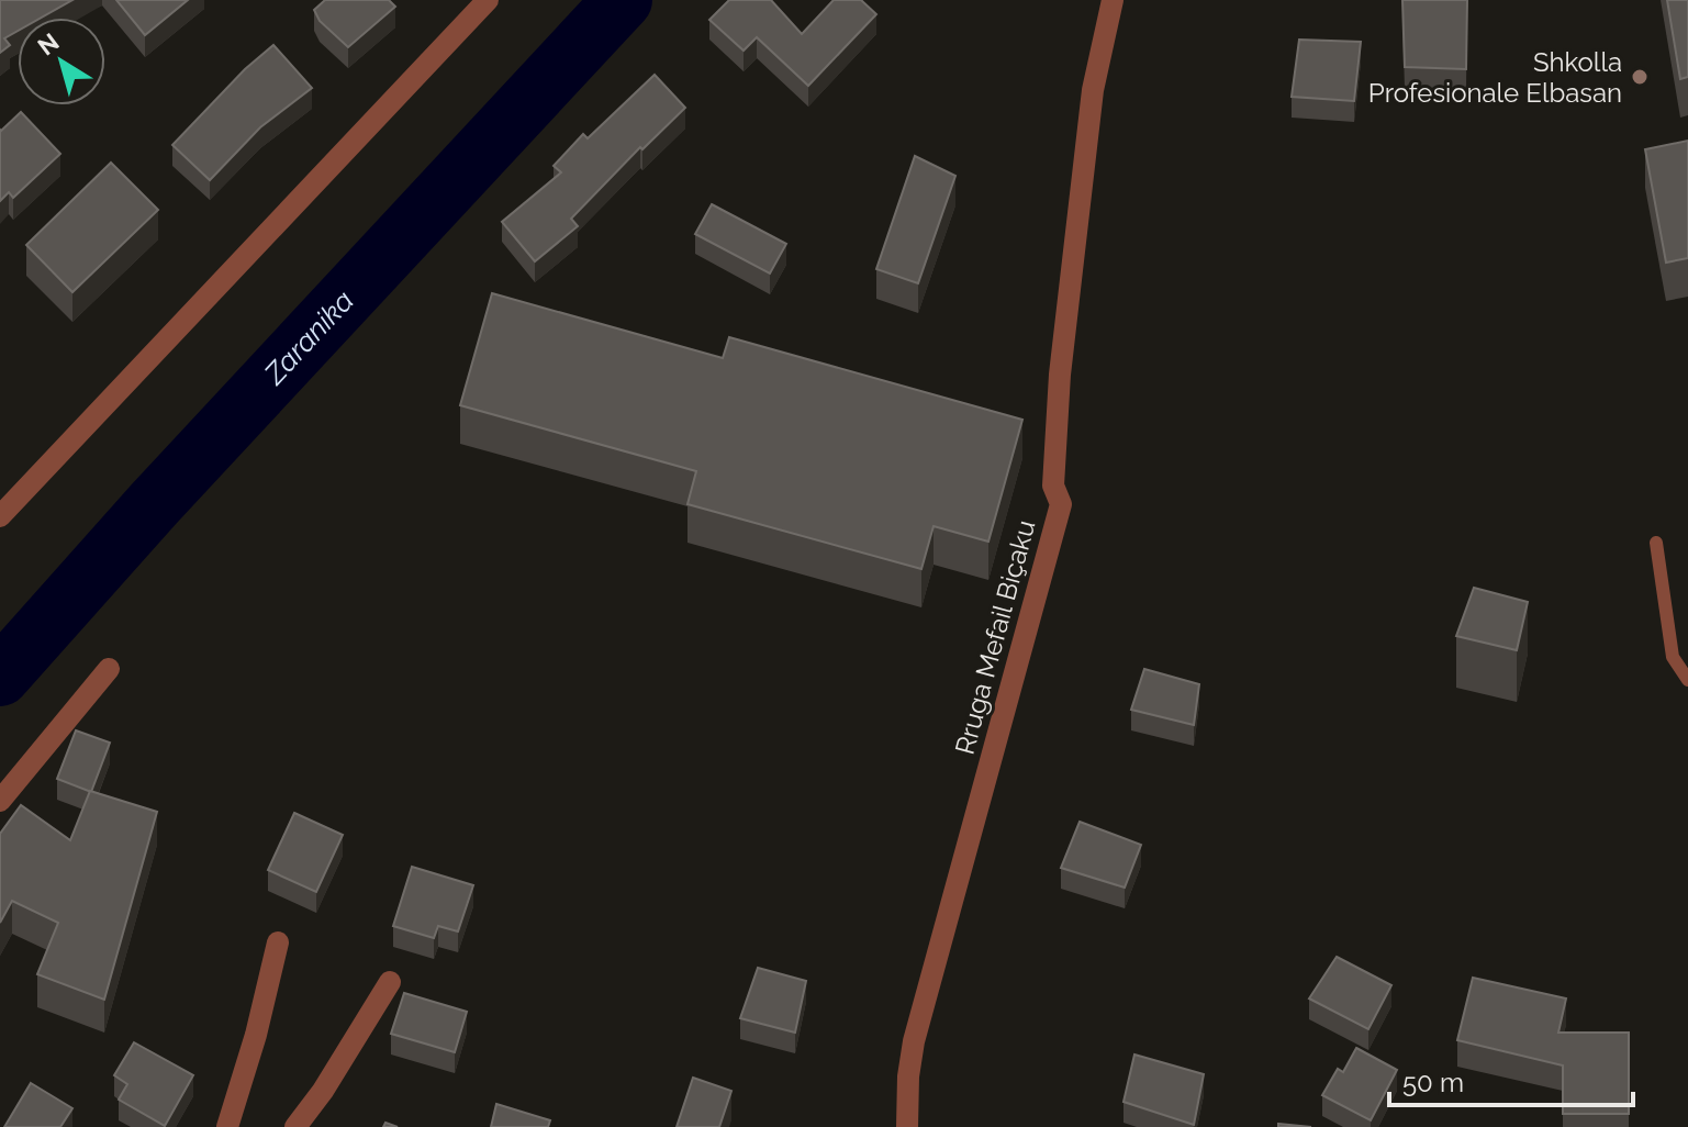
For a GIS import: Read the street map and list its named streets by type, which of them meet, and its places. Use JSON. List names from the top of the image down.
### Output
{
  "streets": {
    "street": ["Rruga Mefail Biçaku"]
  },
  "water": ["Zaranika"],
  "places": ["Shkolla Profesionale Elbasan"],
  "scale_bar": "50 m",
  "north": "top left"
}
